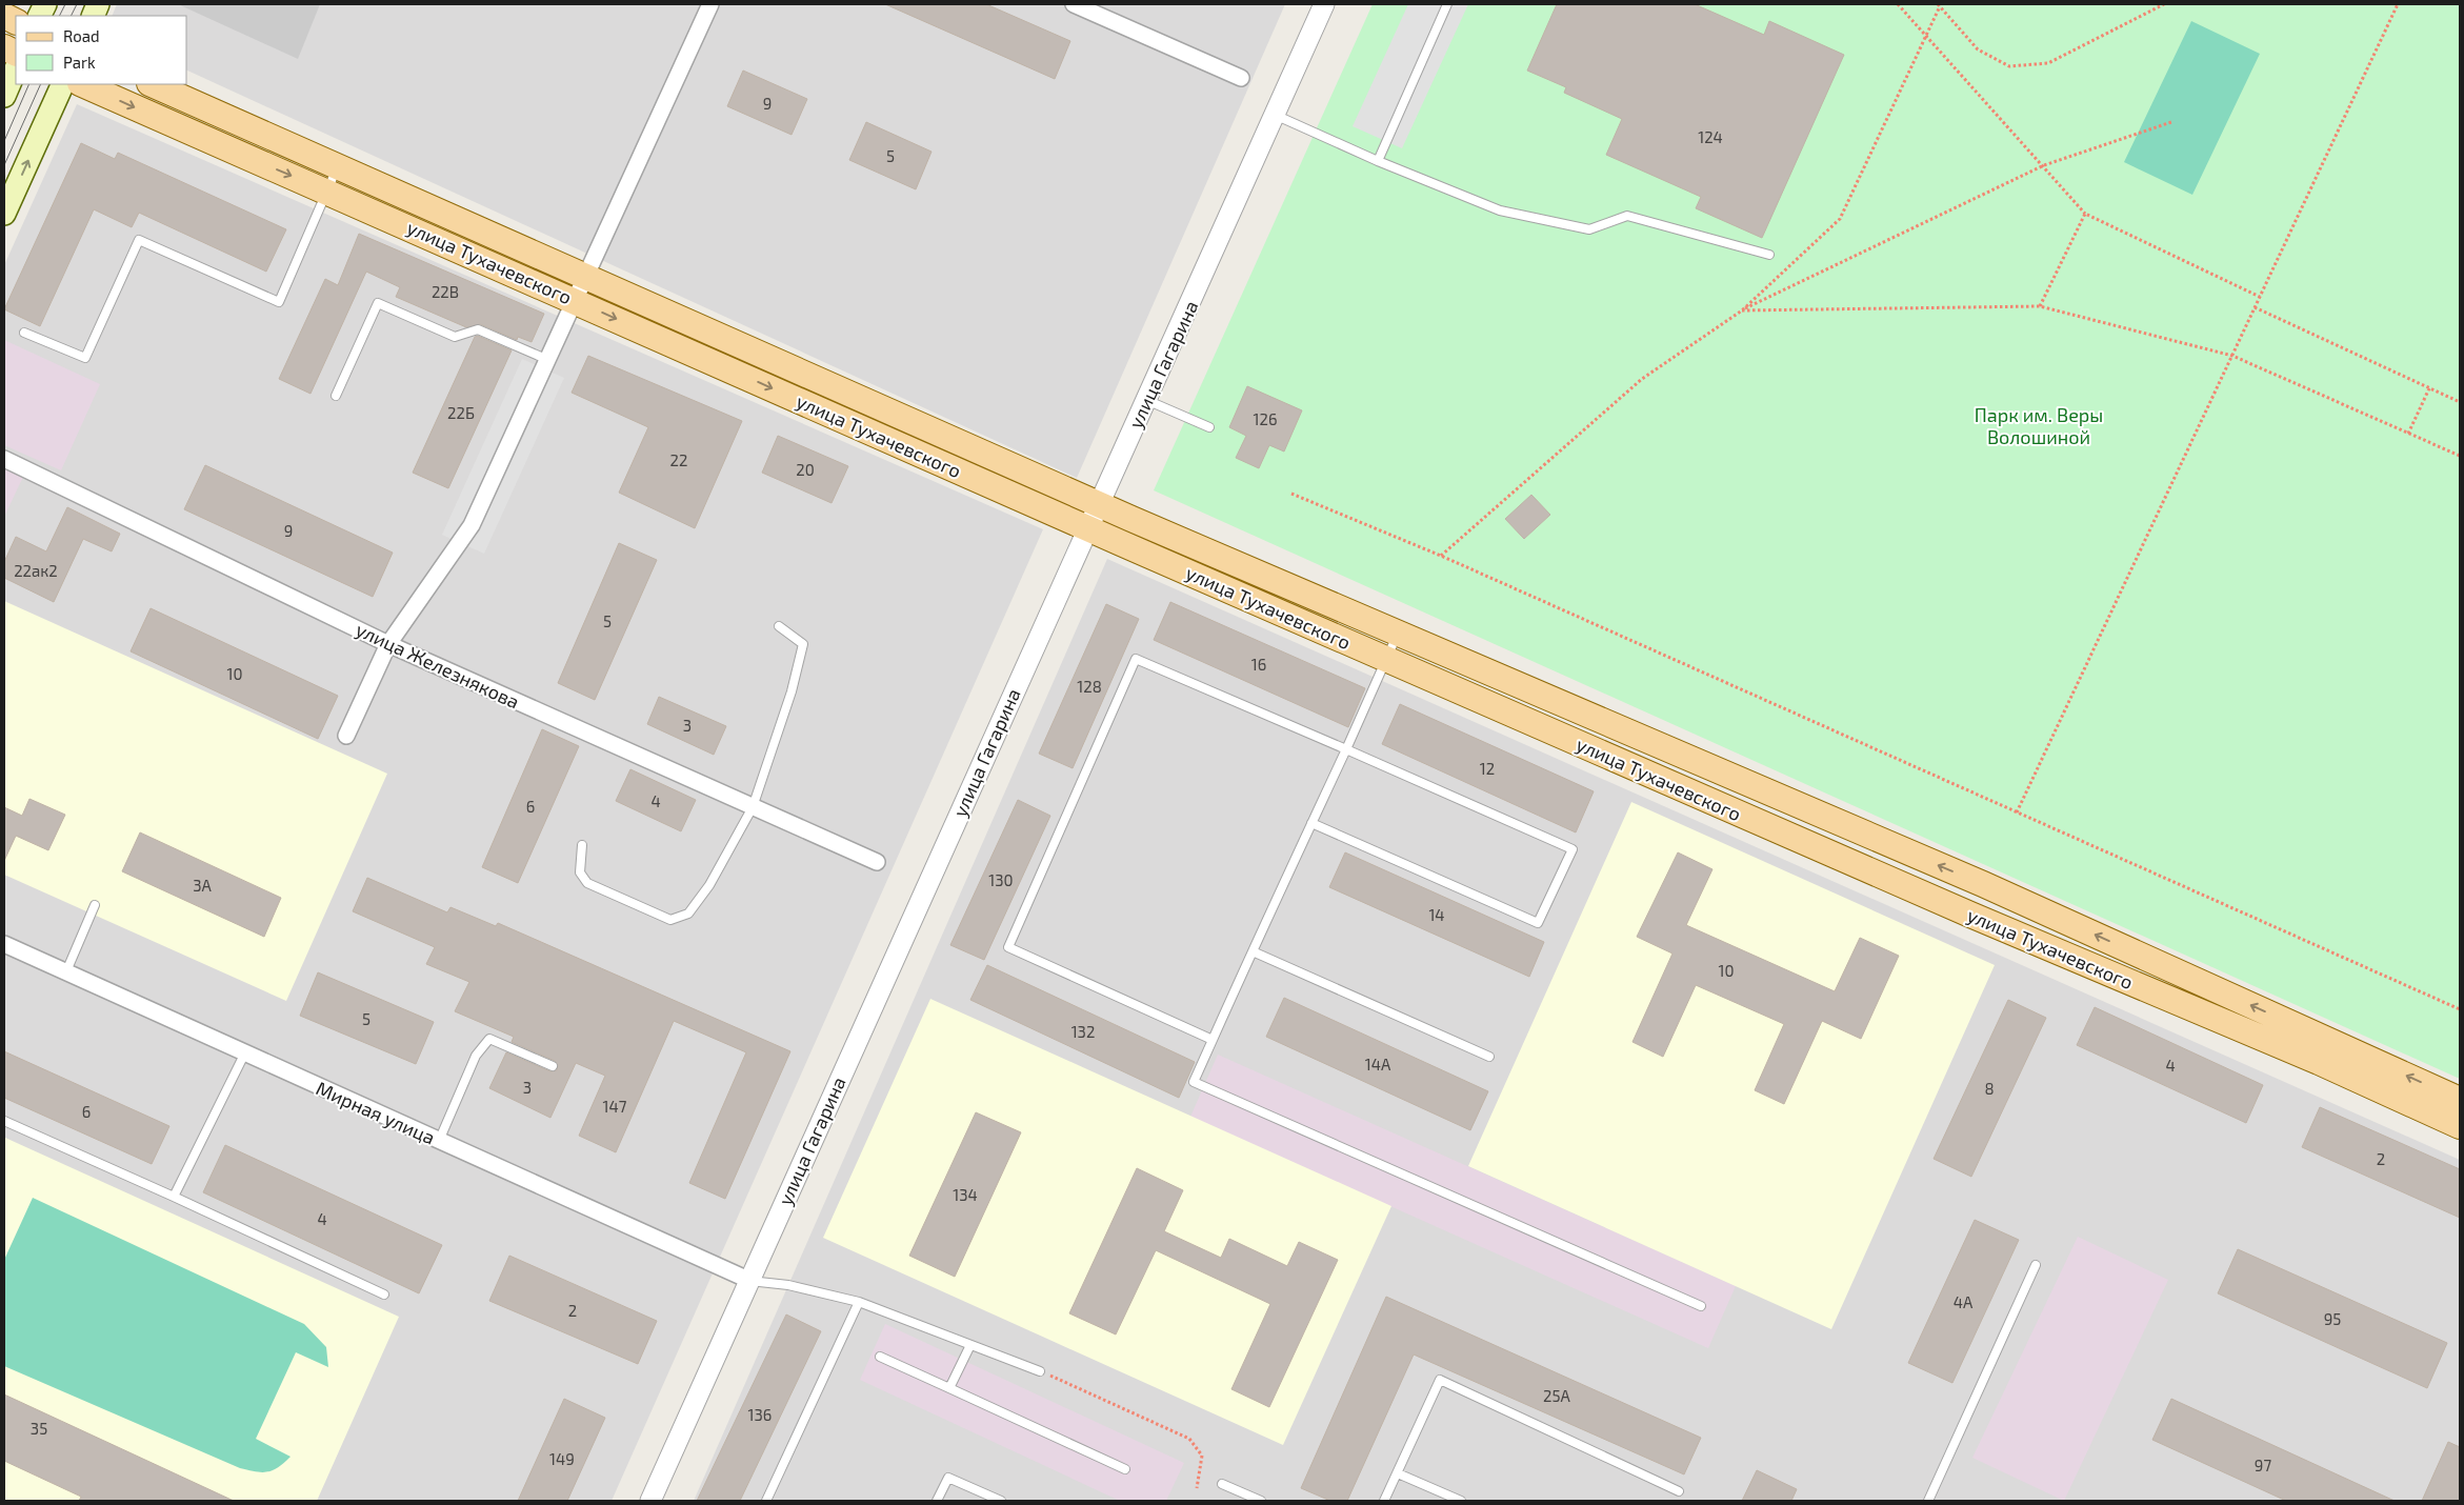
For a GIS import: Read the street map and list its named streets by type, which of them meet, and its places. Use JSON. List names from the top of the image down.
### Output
{
  "streets": {
    "main road": ["улица Тухачевского"],
    "street": ["улица Гагарина", "улица Железнякова", "Мирная улица"]
  },
  "crossings": [
    ["улица Тухачевского", "улица Гагарина"],
    ["улица Гагарина", "Мирная улица"]
  ],
  "parks": ["Парк им. Веры Волошиной"],
  "house_numbers": [
    "9",
    "124",
    "5",
    "22В",
    "22Б",
    "126",
    "22",
    "20",
    "9",
    "22ак2",
    "5",
    "16",
    "10",
    "128",
    "3",
    "12",
    "4",
    "6",
    "130",
    "3А",
    "14",
    "10",
    "5",
    "132",
    "14А",
    "4",
    "3",
    "8",
    "147",
    "6",
    "2",
    "134",
    "4",
    "4А",
    "2",
    "95",
    "25А",
    "136",
    "35",
    "149",
    "97"
  ],
  "legend": ["Road", "Park"]
}
